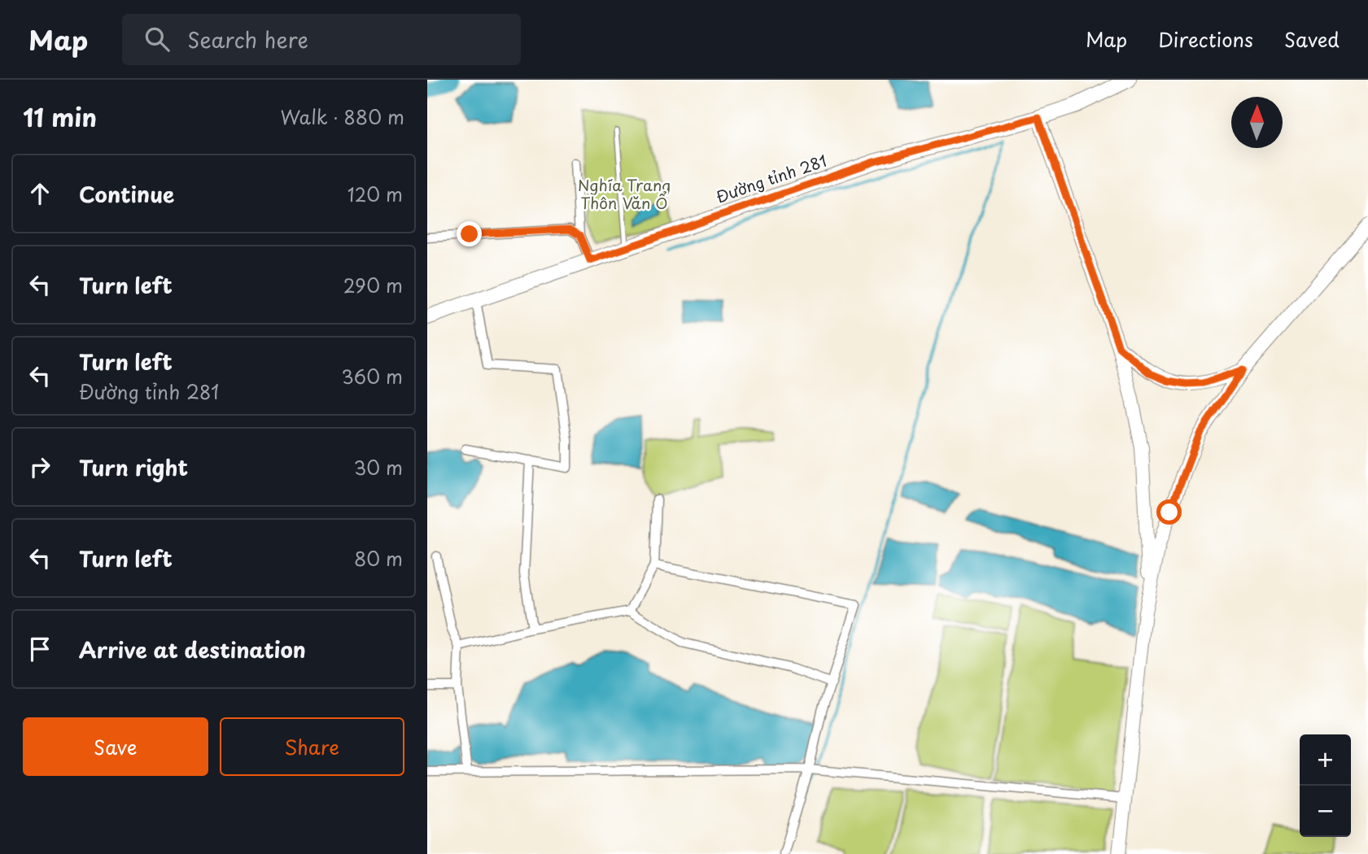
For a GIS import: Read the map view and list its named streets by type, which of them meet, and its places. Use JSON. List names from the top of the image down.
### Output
{
  "streets": {
    "main road": ["Đường tỉnh 281"]
  },
  "parks": ["Nghĩa Trang Thôn Văn Ổ"],
  "north": "top",
  "page": {
    "header": "Map",
    "search": "Search here",
    "nav": ["Map", "Directions", "Saved"],
    "heading": ["11 min", "Walk · 880 m"],
    "list": [
      ["Continue", "120 m"],
      ["Turn left", "290 m"],
      ["Turn left", "Đường tỉnh 281", "360 m"],
      ["Turn right", "30 m"],
      ["Turn left", "80 m"],
      "Arrive at destination"
    ],
    "buttons": ["Save", "Share"],
    "map_buttons": ["+", "−"]
  }
}
